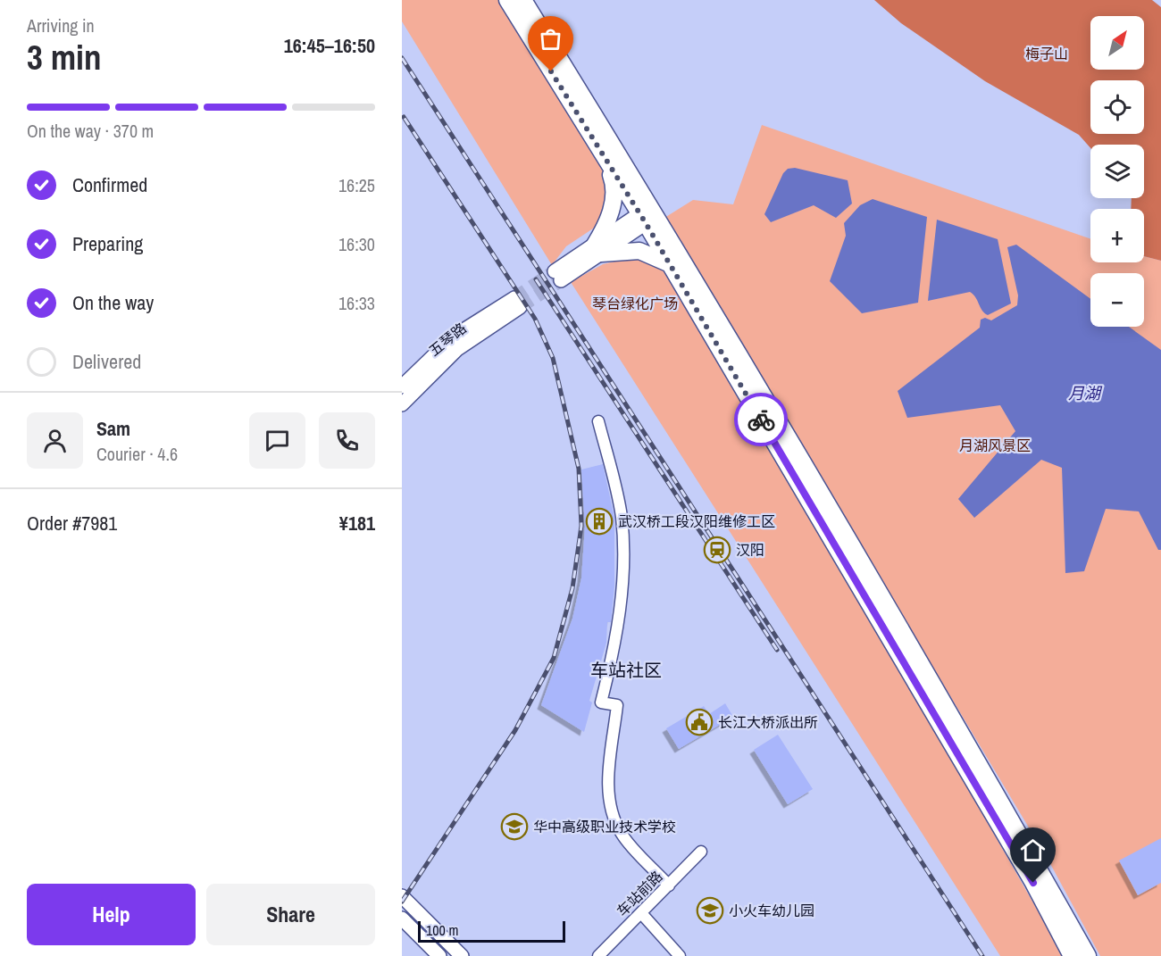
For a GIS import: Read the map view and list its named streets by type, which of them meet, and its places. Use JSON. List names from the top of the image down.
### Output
{
  "streets": {
    "main road": ["五琴路"],
    "street": ["车站前路"]
  },
  "districts": ["车站社区"],
  "water": ["月湖"],
  "parks": ["梅子山", "琴台绿化广场", "月湖风景区"],
  "places": {
    "building": ["武汉桥工段汉阳维修工区"],
    "station": ["汉阳"],
    "public building": ["长江大桥派出所"],
    "school or university": ["华中高级职业技术学校", "小火车幼儿园"]
  },
  "scale_bar": "100 m",
  "north": "top right",
  "page": {
    "heading": ["3 min", "Arriving in", "16:45–16:50"],
    "panel": [
      "Sam",
      "Courier · 4.6",
      "Order #7981",
      "¥181"
    ],
    "map_buttons": ["+", "−"],
    "bar": "On the way · 370 m",
    "list": [
      ["Confirmed", "16:25"],
      ["Preparing", "16:30"],
      ["On the way", "16:33"],
      "Delivered"
    ],
    "buttons": ["Help", "Share"],
    "scale": "100 m"
  }
}
